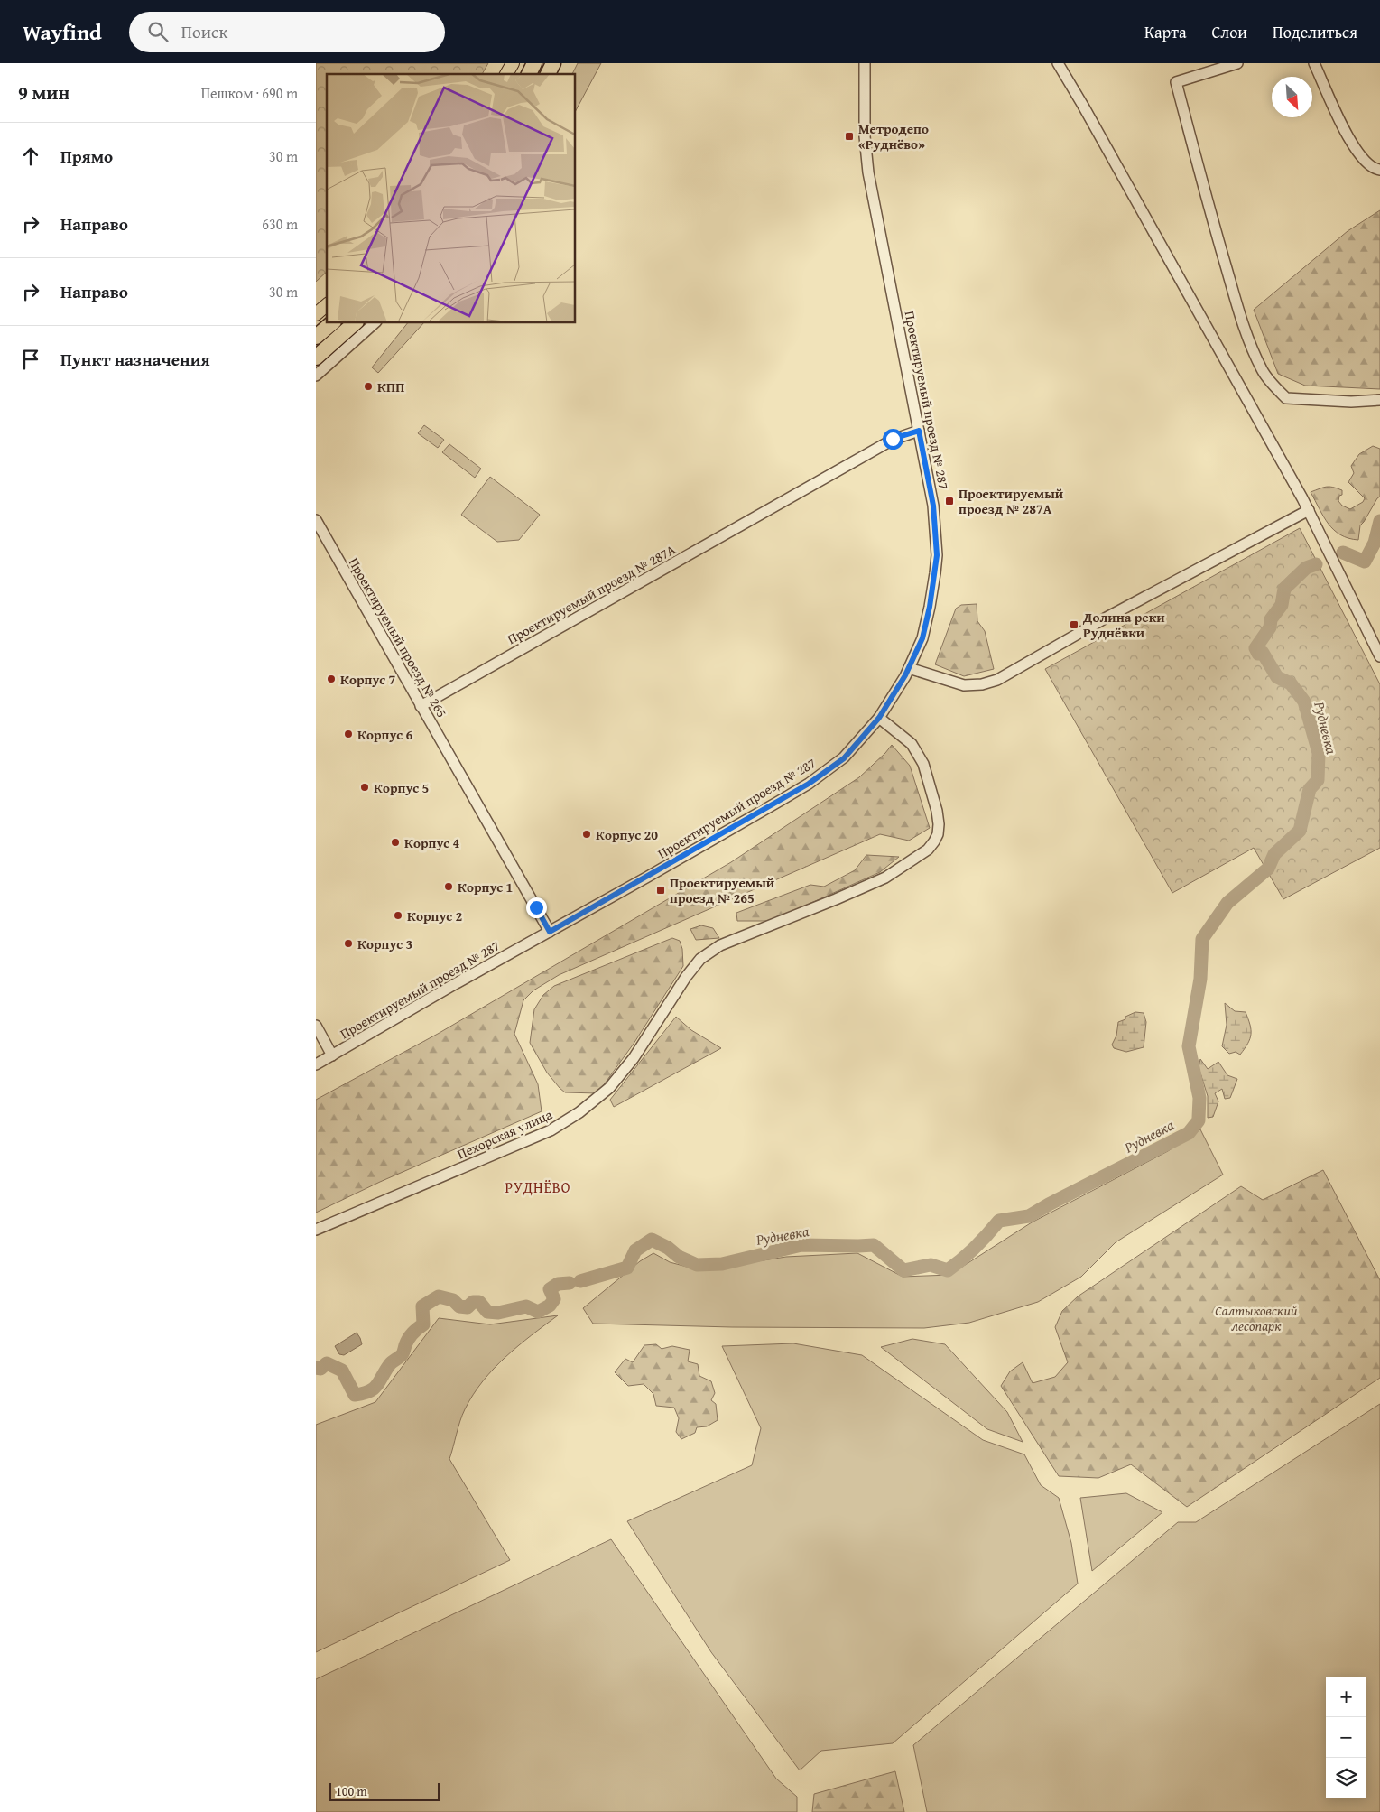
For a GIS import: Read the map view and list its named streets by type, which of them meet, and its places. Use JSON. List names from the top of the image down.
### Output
{
  "streets": {
    "street": [
      "Проектируемый проезд № 287",
      "Проектируемый проезд № 287А",
      "Проектируемый проезд № 265",
      "Пехорская улица"
    ]
  },
  "crossings": [
    ["Проектируемый проезд № 287", "Проектируемый проезд № 287А"],
    ["Проектируемый проезд № 287", "Проектируемый проезд № 265"],
    ["Проектируемый проезд № 287", "Пехорская улица"],
    ["Проектируемый проезд № 287А", "Проектируемый проезд № 265"]
  ],
  "districts": ["РУДНЁВО"],
  "water": ["Рудневка"],
  "parks": ["Салтыковский лесопарк"],
  "places": {
    "transit": [
      "Метродепо «Руднёво»",
      "Проектируемый проезд № 287А",
      "Долина реки Руднёвки",
      "Проектируемый проезд № 265"
    ],
    "other": [
      "КПП",
      "Корпус 7",
      "Корпус 6",
      "Корпус 5",
      "Корпус 20",
      "Корпус 4",
      "Корпус 1",
      "Корпус 2",
      "Корпус 3"
    ]
  },
  "scale_bar": "100 m",
  "north": "bottom right",
  "page": {
    "header": "Wayfind",
    "search": "Поиск",
    "nav": ["Карта", "Слои", "Поделиться"],
    "heading": ["9 мин", "Пешком · 690 m"],
    "list": [
      ["Прямо", "30 m"],
      ["Направо", "630 m"],
      ["Направо", "30 m"],
      "Пункт назначения"
    ],
    "map_buttons": ["+", "−"],
    "scale": "100 m"
  }
}
